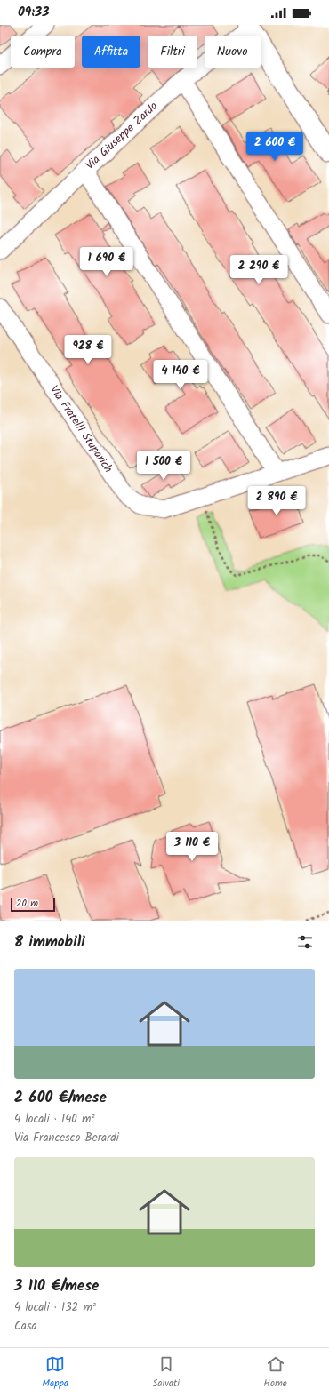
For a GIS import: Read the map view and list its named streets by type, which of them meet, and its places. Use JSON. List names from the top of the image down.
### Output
{
  "streets": {
    "street": ["Via Giuseppe Zardo", "Via Fratelli Stuparich"]
  },
  "scale_bar": "20 m",
  "page": {
    "status": "09:33",
    "chip": [
      "Compra",
      "Affitta",
      "Filtri",
      "Nuovo"
    ],
    "price": [
      "2 600 €",
      "1 690 €",
      "2 290 €",
      "928 €",
      "4 140 €",
      "1 500 €",
      "2 890 €",
      "3 110 €"
    ],
    "scale": "20 m",
    "heading": "8 immobili",
    "list": [
      {
        "name": "2 600 €/mese",
        "note": "4 locali · 140 m² · Via Francesco Berardi"
      },
      {
        "name": "3 110 €/mese",
        "note": "4 locali · 132 m² · Casa"
      }
    ],
    "tabs": ["Mappa", "Salvati", "Home"]
  }
}
